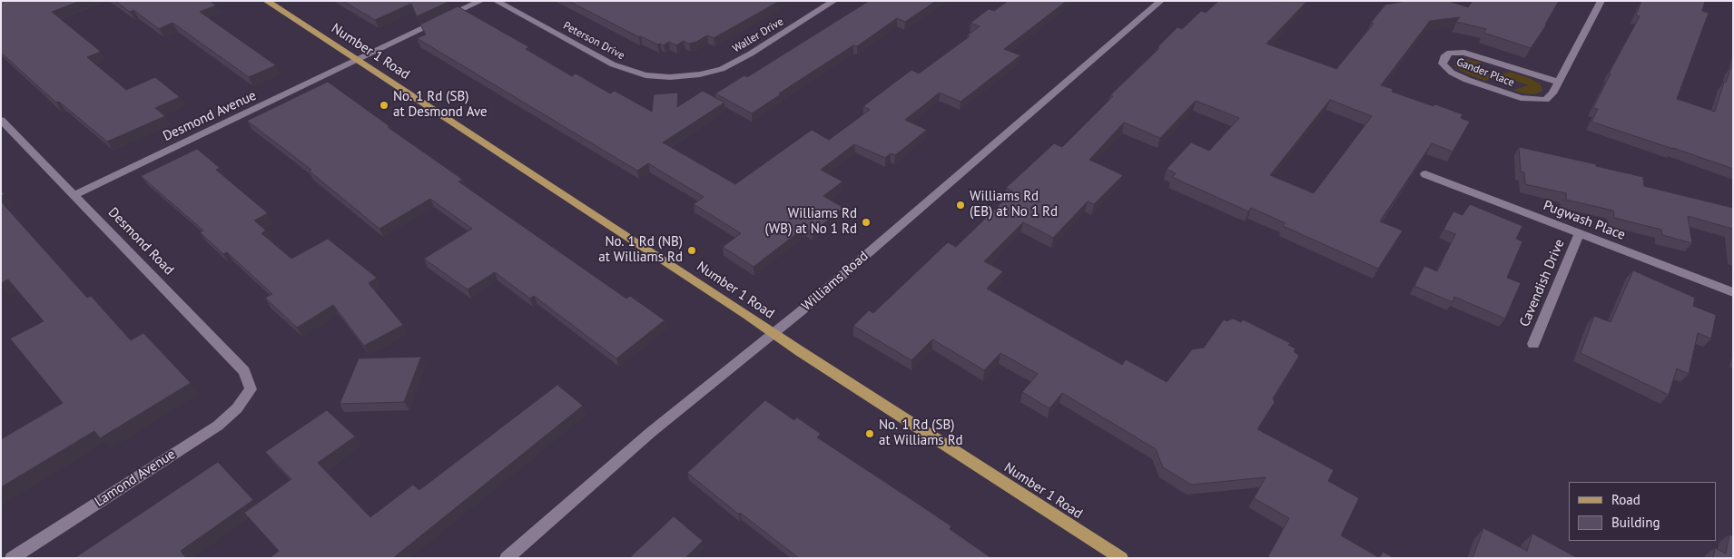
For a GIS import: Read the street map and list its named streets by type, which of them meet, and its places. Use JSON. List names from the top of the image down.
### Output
{
  "streets": {
    "main road": ["Number 1 Road"],
    "street": [
      "Waller Drive",
      "Peterson Drive",
      "Gander Place",
      "Desmond Avenue",
      "Pugwash Place",
      "Desmond Road",
      "Williams Road",
      "Cavendish Drive",
      "Lamond Avenue"
    ]
  },
  "crossings": [
    ["Waller Drive", "Peterson Drive"],
    ["Number 1 Road", "Desmond Avenue"],
    ["Number 1 Road", "Williams Road"],
    ["Desmond Avenue", "Desmond Road"],
    ["Pugwash Place", "Cavendish Drive"],
    ["Desmond Road", "Lamond Avenue"]
  ],
  "places": [
    "No. 1 Rd (SB) at Desmond Ave",
    "Williams Rd (EB) at No 1 Rd",
    "Williams Rd (WB) at No 1 Rd",
    "No. 1 Rd (NB) at Williams Rd",
    "No. 1 Rd (SB) at Williams Rd"
  ],
  "legend": ["Road", "Building"]
}
